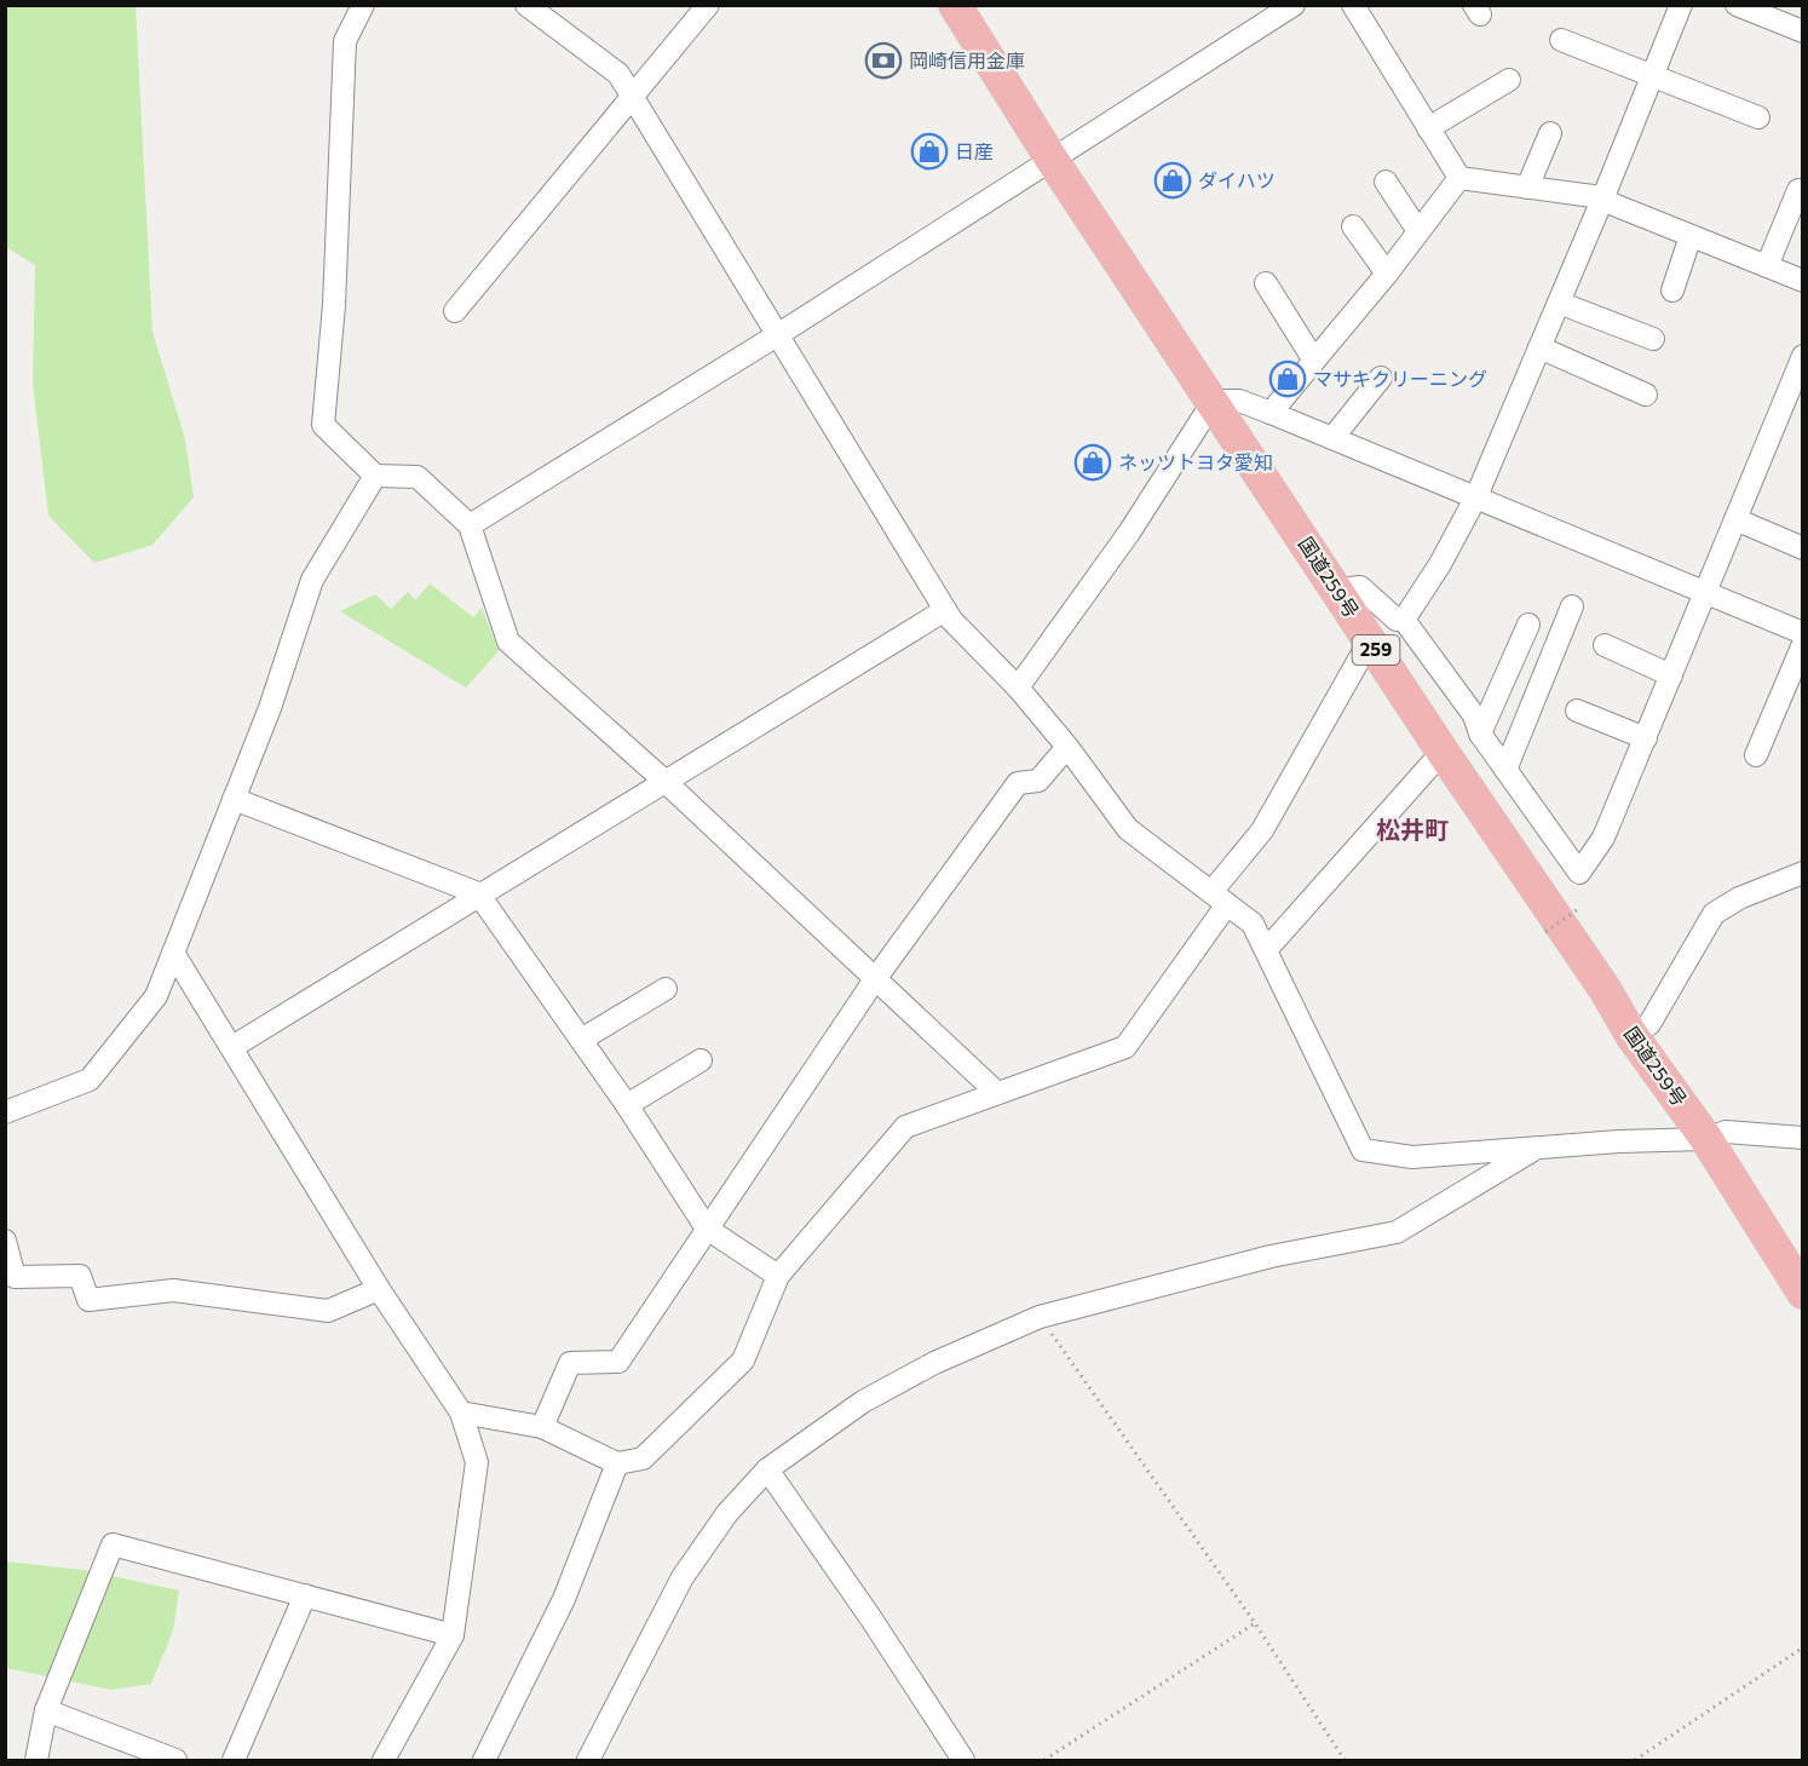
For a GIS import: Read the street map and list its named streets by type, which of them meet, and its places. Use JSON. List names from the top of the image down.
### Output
{
  "streets": {
    "highway": ["国道259号", "259"]
  },
  "districts": ["松井町"],
  "places": {
    "bank": ["岡崎信用金庫"],
    "shop": [
      "日産",
      "ダイハツ",
      "マサキクリーニング",
      "ネッツトヨタ愛知"
    ]
  }
}
